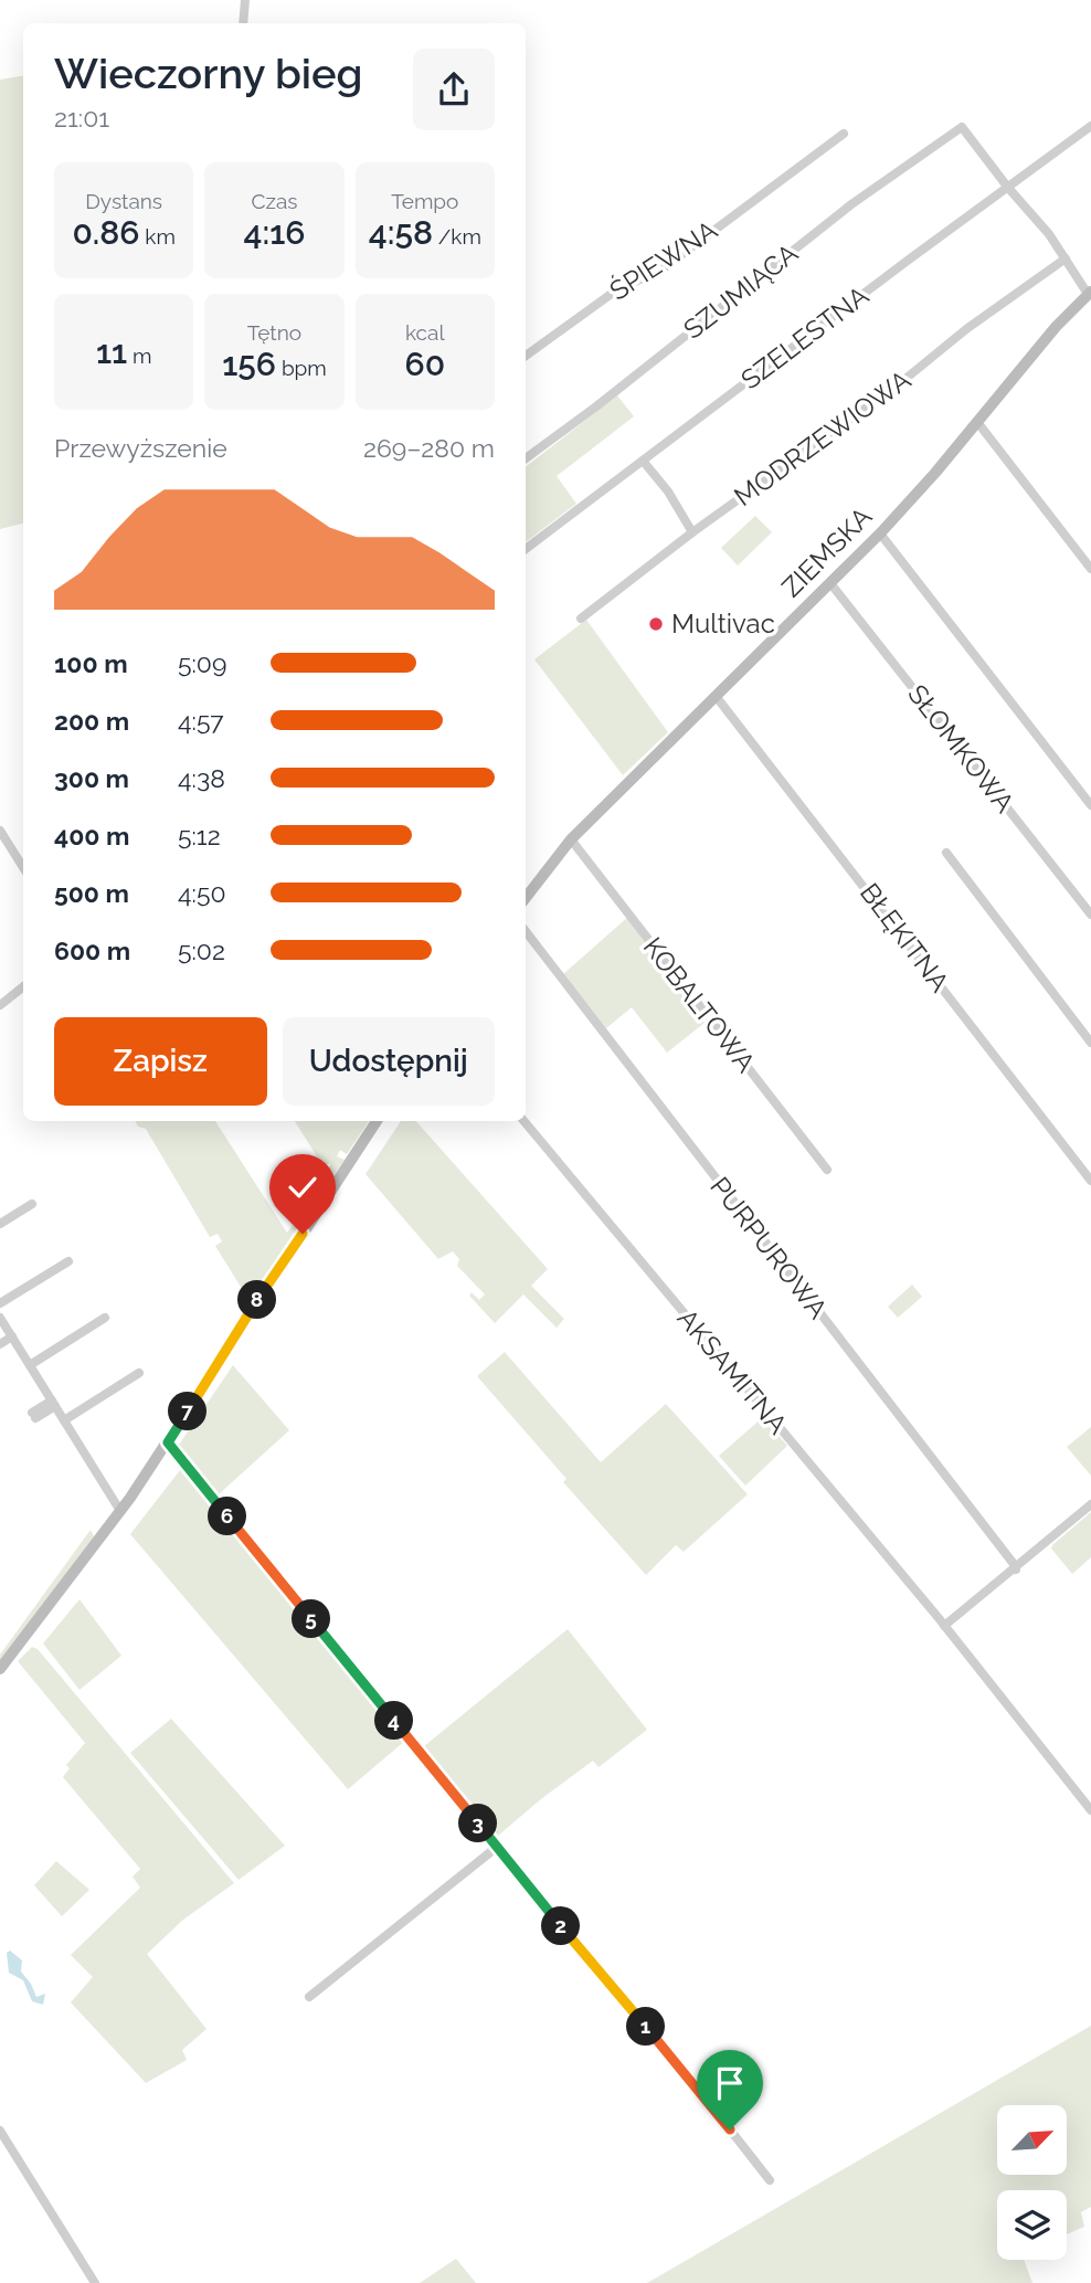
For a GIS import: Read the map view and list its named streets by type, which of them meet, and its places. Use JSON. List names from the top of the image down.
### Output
{
  "streets": {
    "street": [
      "ŚPIEWNA",
      "SZUMIĄCA",
      "SZELESTNA",
      "MODRZEWIOWA",
      "ZIEMSKA",
      "SŁOMKOWA",
      "BŁĘKITNA",
      "KOBALTOWA",
      "PURPUROWA",
      "AKSAMITNA"
    ]
  },
  "crossings": [
    ["SZUMIĄCA", "SZELESTNA"],
    ["ZIEMSKA", "SŁOMKOWA"],
    ["ZIEMSKA", "BŁĘKITNA"],
    ["ZIEMSKA", "KOBALTOWA"]
  ],
  "places": ["Multivac"],
  "north": "top right",
  "page": {
    "heading": ["Wieczorny bieg", "21:01"],
    "stats": [
      ["Dystans", "0.86 km"],
      ["Czas", "4:16"],
      ["Tempo", "4:58 /km"],
      ["11 m"],
      ["Tętno", "156 bpm"],
      ["kcal", "60"]
    ],
    "chart": ["Przewyższenie", "269–280 m"],
    "list": [
      {
        "name": "100 m",
        "note": "5:09"
      },
      {
        "name": "200 m",
        "note": "4:57"
      },
      {
        "name": "300 m",
        "note": "4:38"
      },
      {
        "name": "400 m",
        "note": "5:12"
      },
      {
        "name": "500 m",
        "note": "4:50"
      },
      {
        "name": "600 m",
        "note": "5:02"
      }
    ],
    "buttons": ["Zapisz", "Udostępnij"],
    "pins": [
      "8",
      "7",
      "6",
      "5",
      "4",
      "3",
      "2",
      "1"
    ]
  }
}
